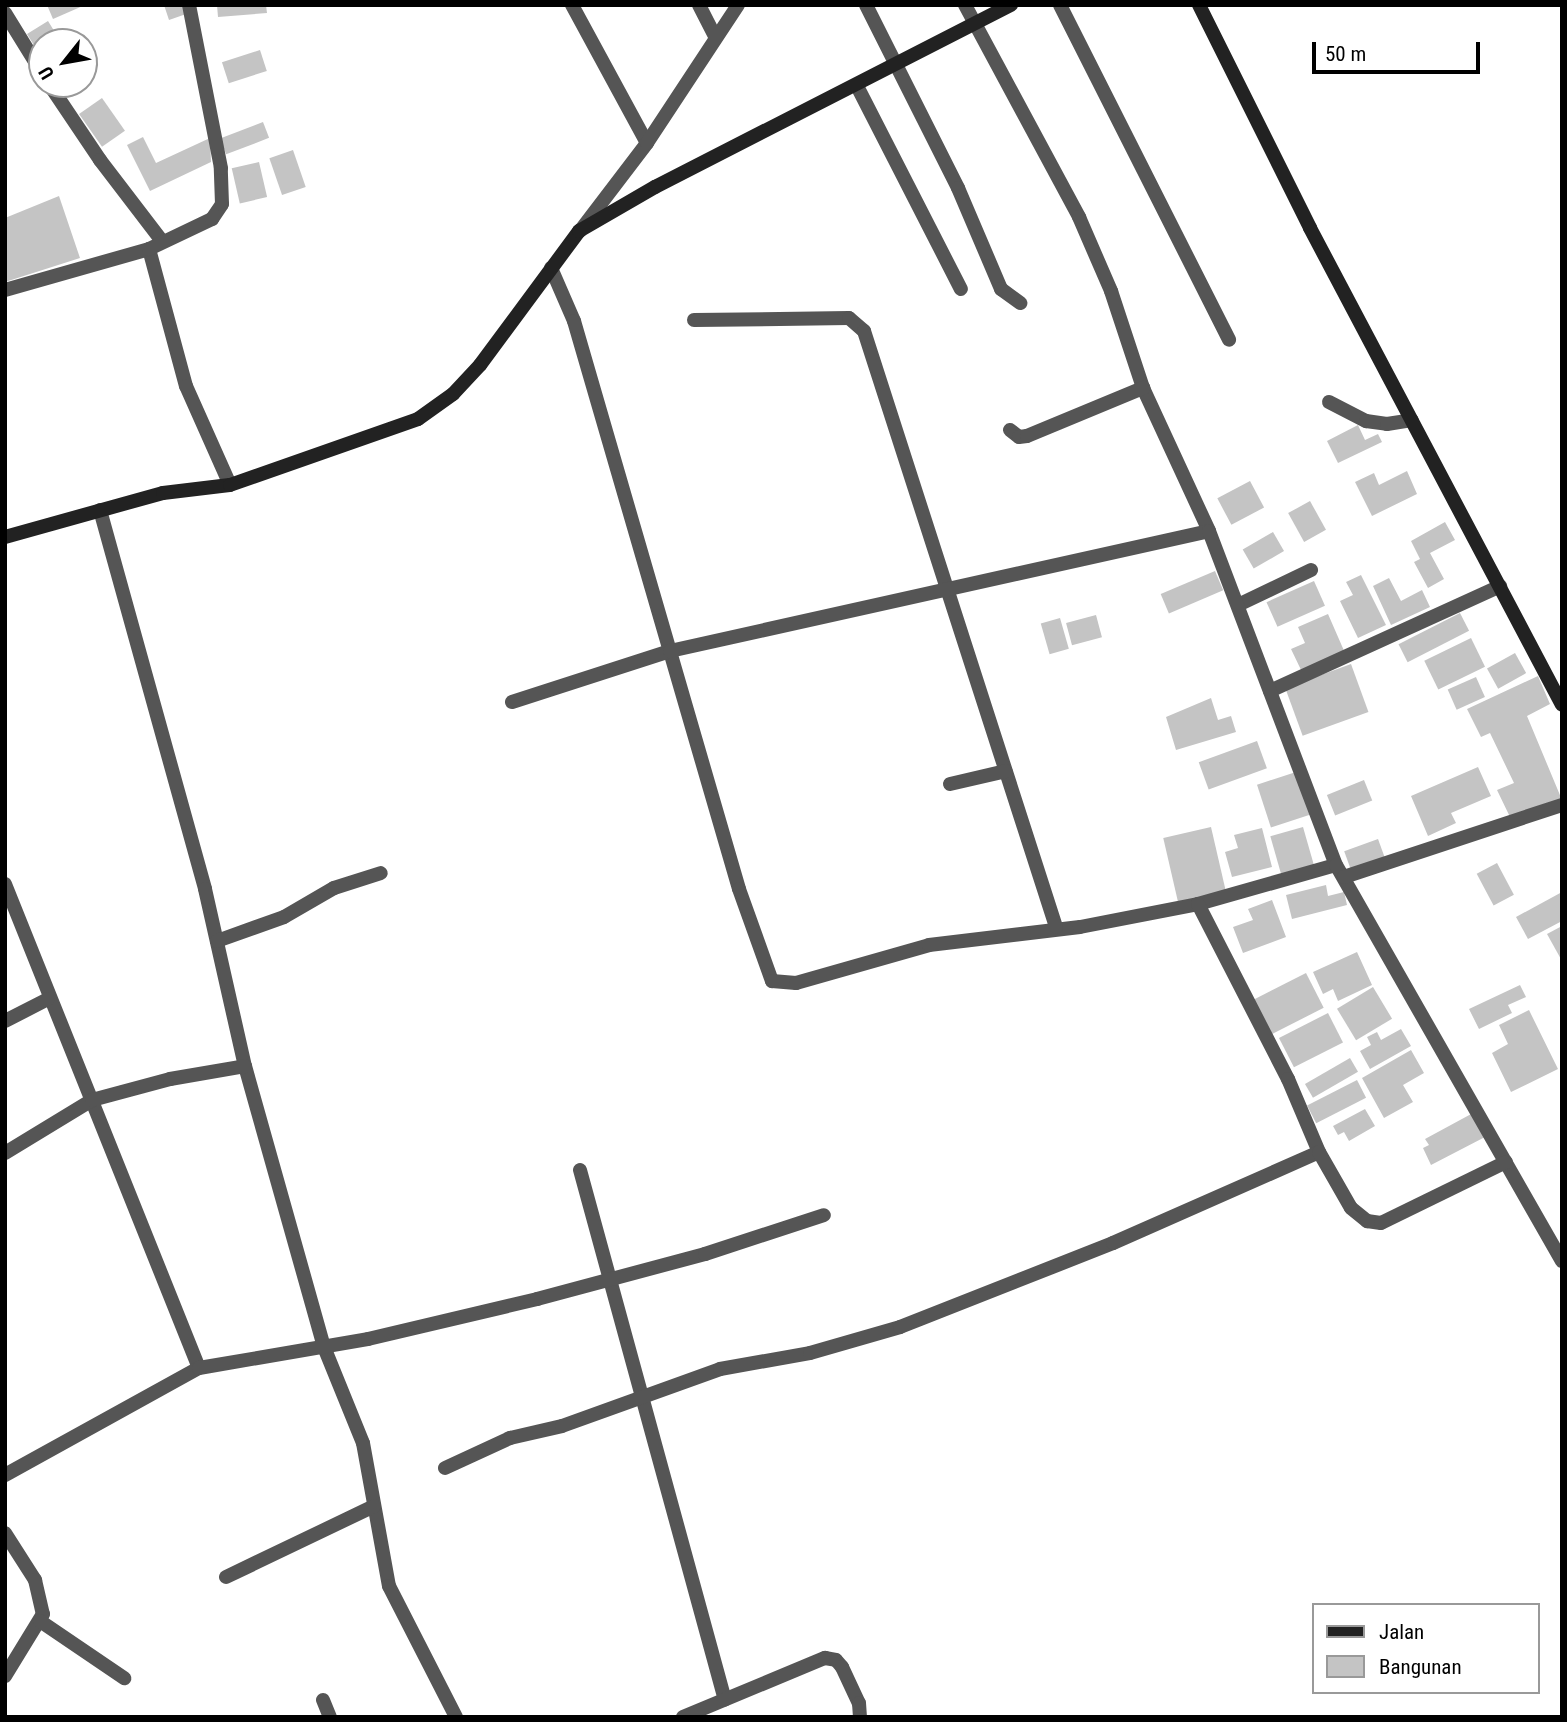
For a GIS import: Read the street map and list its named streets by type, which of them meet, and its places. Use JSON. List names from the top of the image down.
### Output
{
  "legend": ["Jalan", "Bangunan"],
  "scale_bar": "50 m",
  "north": "bottom left"
}
